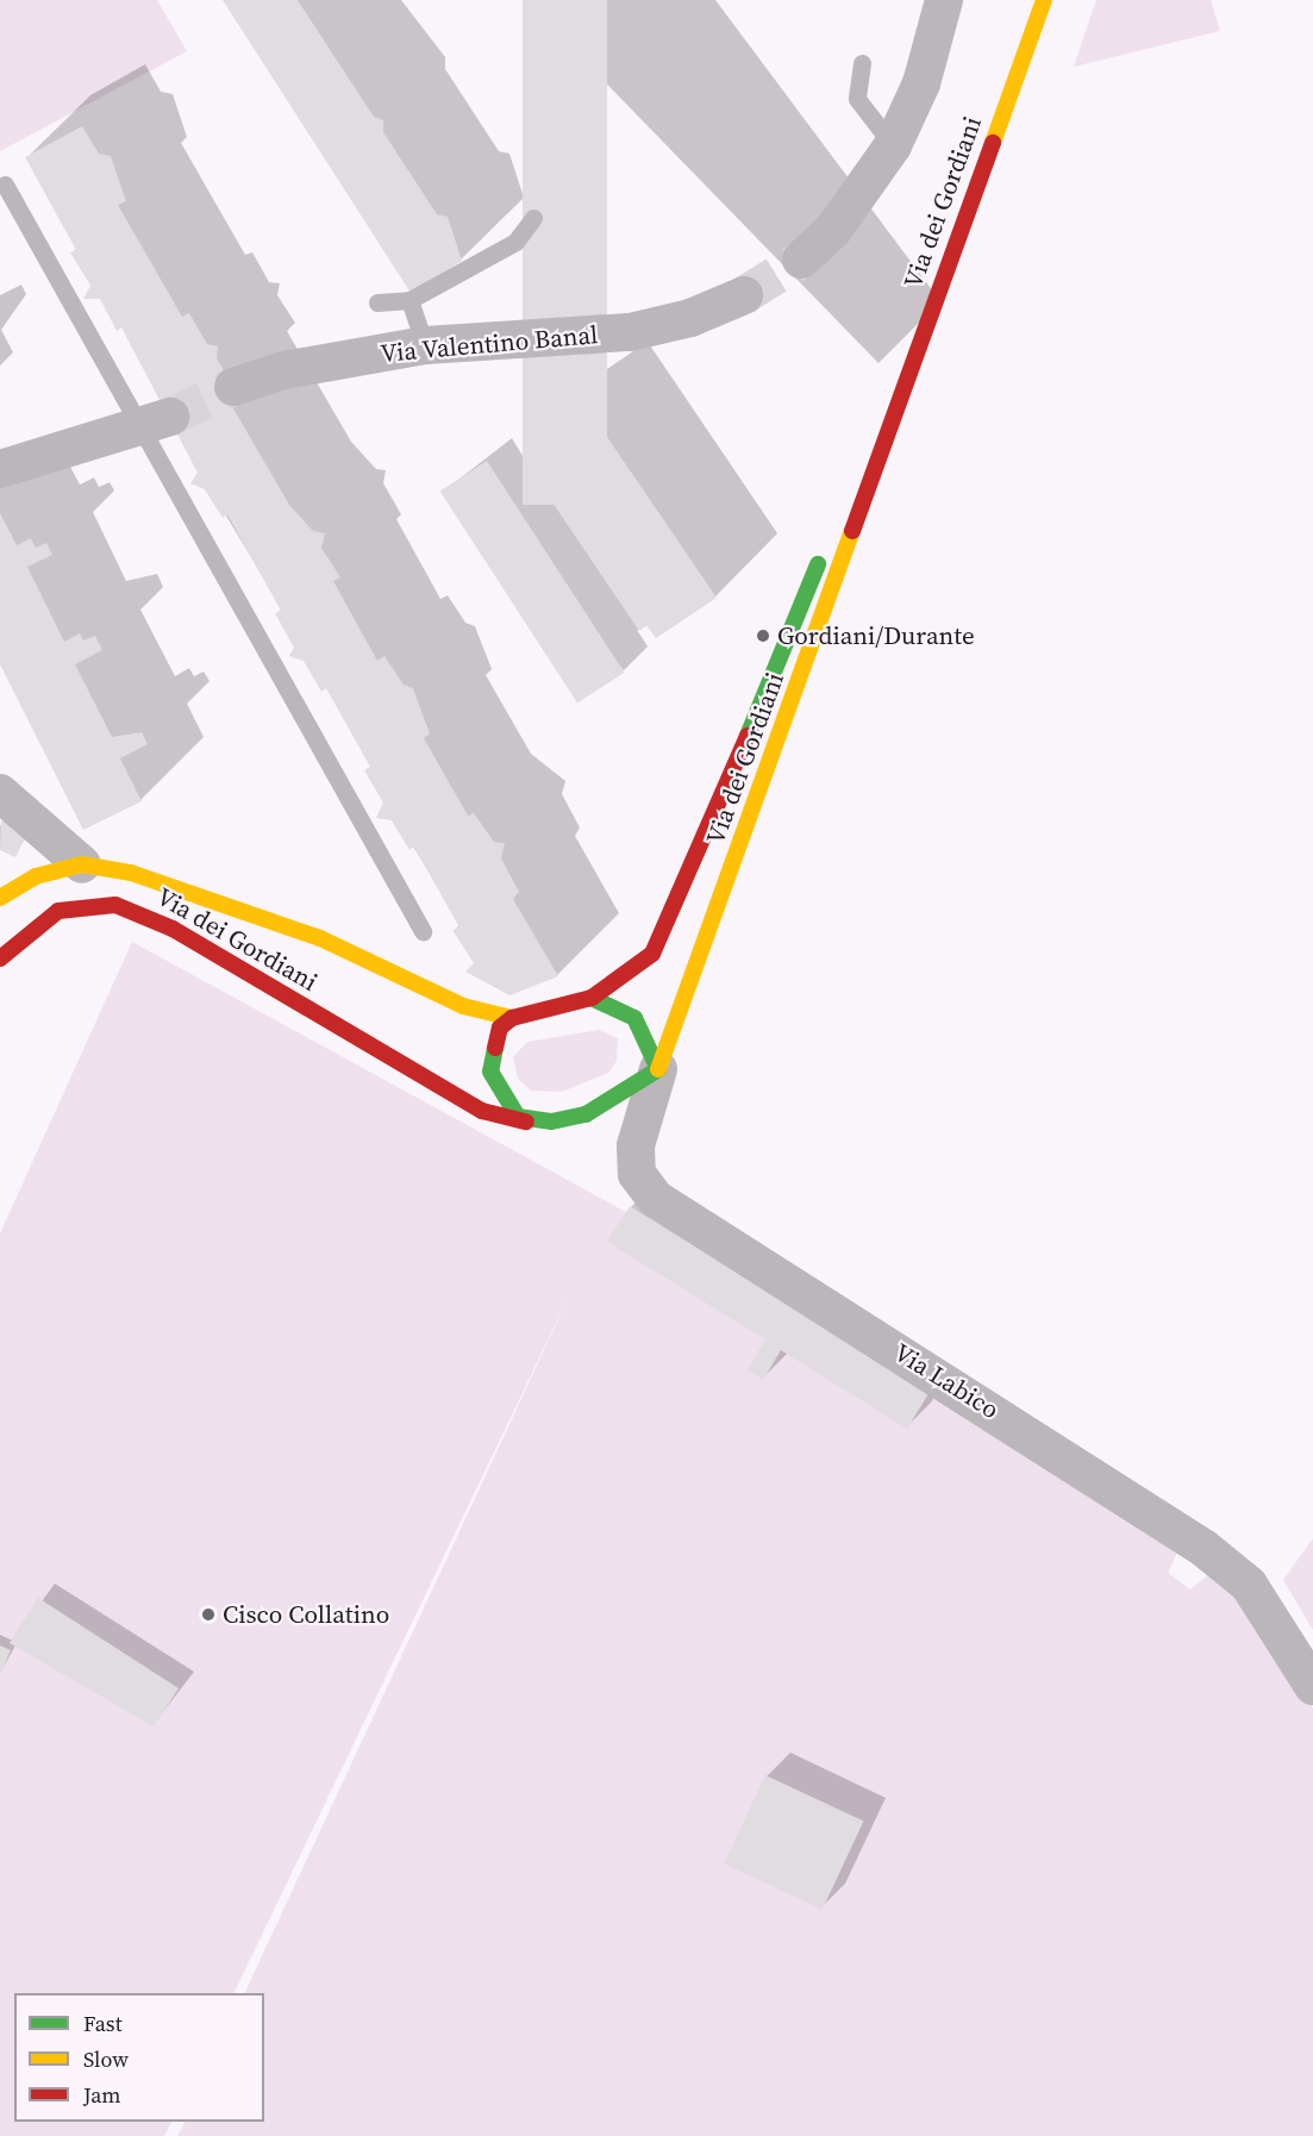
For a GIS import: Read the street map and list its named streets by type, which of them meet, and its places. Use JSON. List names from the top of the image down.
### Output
{
  "streets": {
    "street": ["Via dei Gordiani", "Via Valentino Banal", "Via Labico"]
  },
  "crossings": [
    ["Via dei Gordiani", "Via Labico"]
  ],
  "places": ["Gordiani/Durante", "Cisco Collatino"],
  "legend": ["Fast", "Slow", "Jam"]
}
